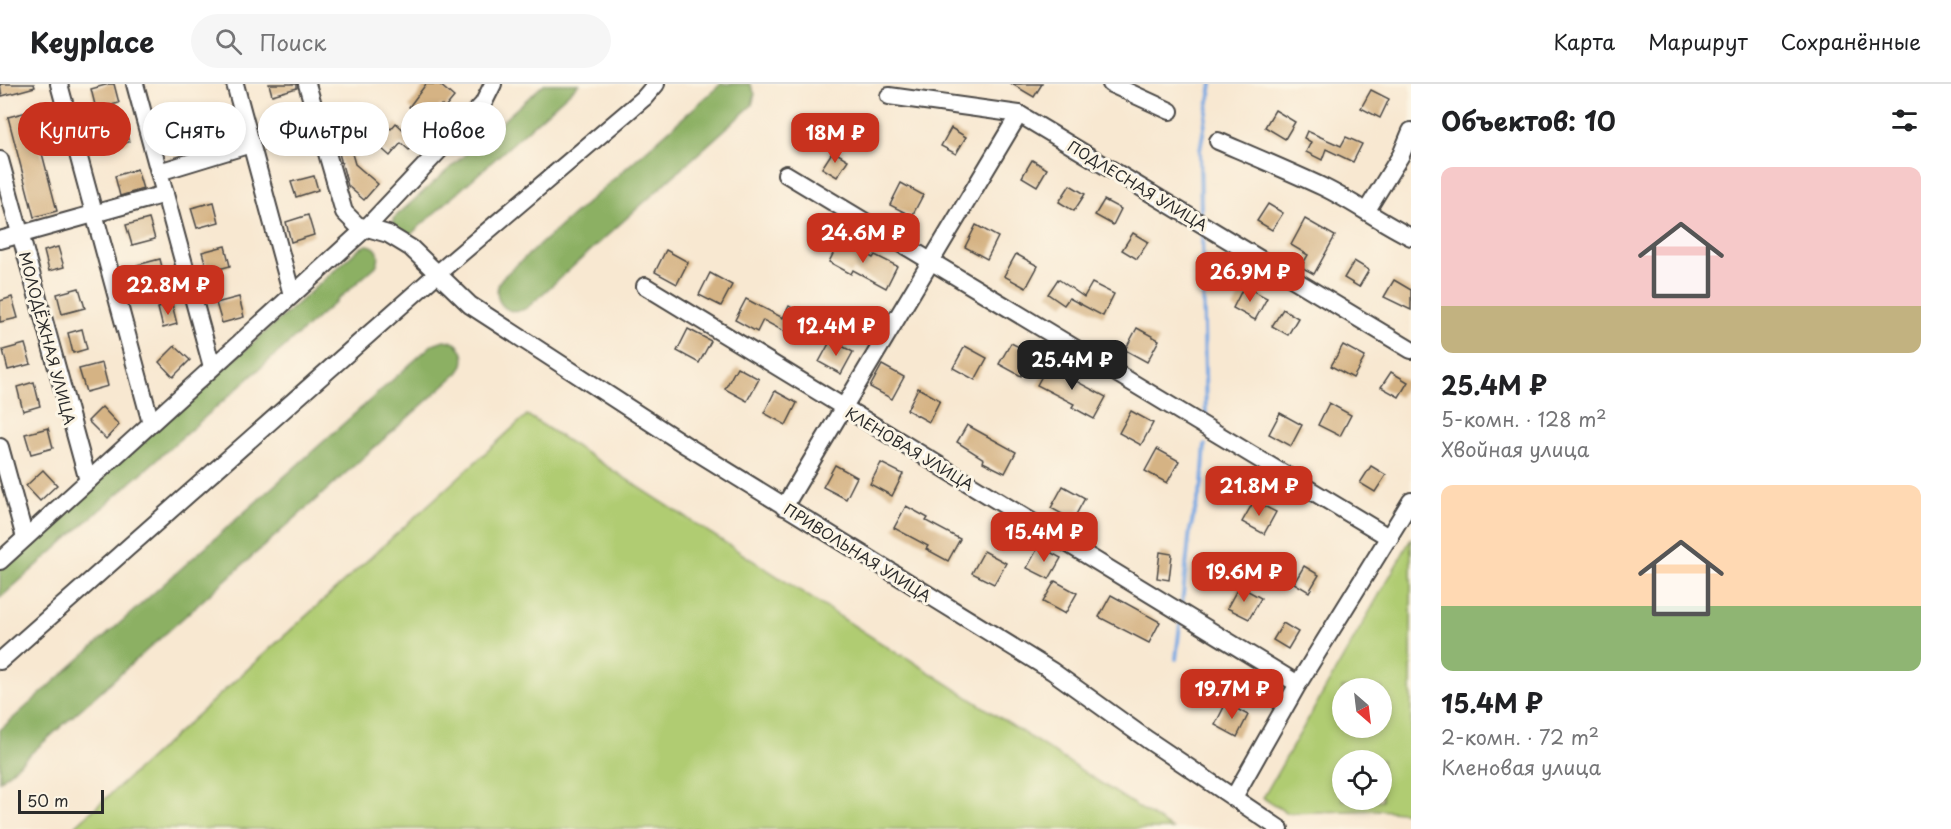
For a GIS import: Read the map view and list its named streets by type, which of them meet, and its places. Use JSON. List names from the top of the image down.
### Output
{
  "streets": {
    "street": [
      "ПОДЛЕСНАЯ УЛИЦА",
      "МОЛОДЁЖНАЯ УЛИЦА",
      "КЛЕНОВАЯ УЛИЦА",
      "ПРИВОЛЬНАЯ УЛИЦА"
    ]
  },
  "scale_bar": "50 m",
  "north": "bottom right",
  "page": {
    "header": "Keyplace",
    "search": "Поиск",
    "nav": ["Карта", "Маршрут", "Сохранённые"],
    "heading": "Объектов: 10",
    "chip": [
      "Купить",
      "Снять",
      "Фильтры",
      "Новое"
    ],
    "price": [
      "18M ₽",
      "24.6M ₽",
      "26.9M ₽",
      "22.8M ₽",
      "12.4M ₽",
      "25.4M ₽",
      "21.8M ₽",
      "15.4M ₽",
      "19.6M ₽",
      "19.7M ₽"
    ],
    "list": [
      {
        "name": "25.4M ₽",
        "note": "5-комн. · 128 m² · Хвойная улица"
      },
      {
        "name": "15.4M ₽",
        "note": "2-комн. · 72 m² · Кленовая улица"
      }
    ],
    "scale": "50 m"
  }
}
